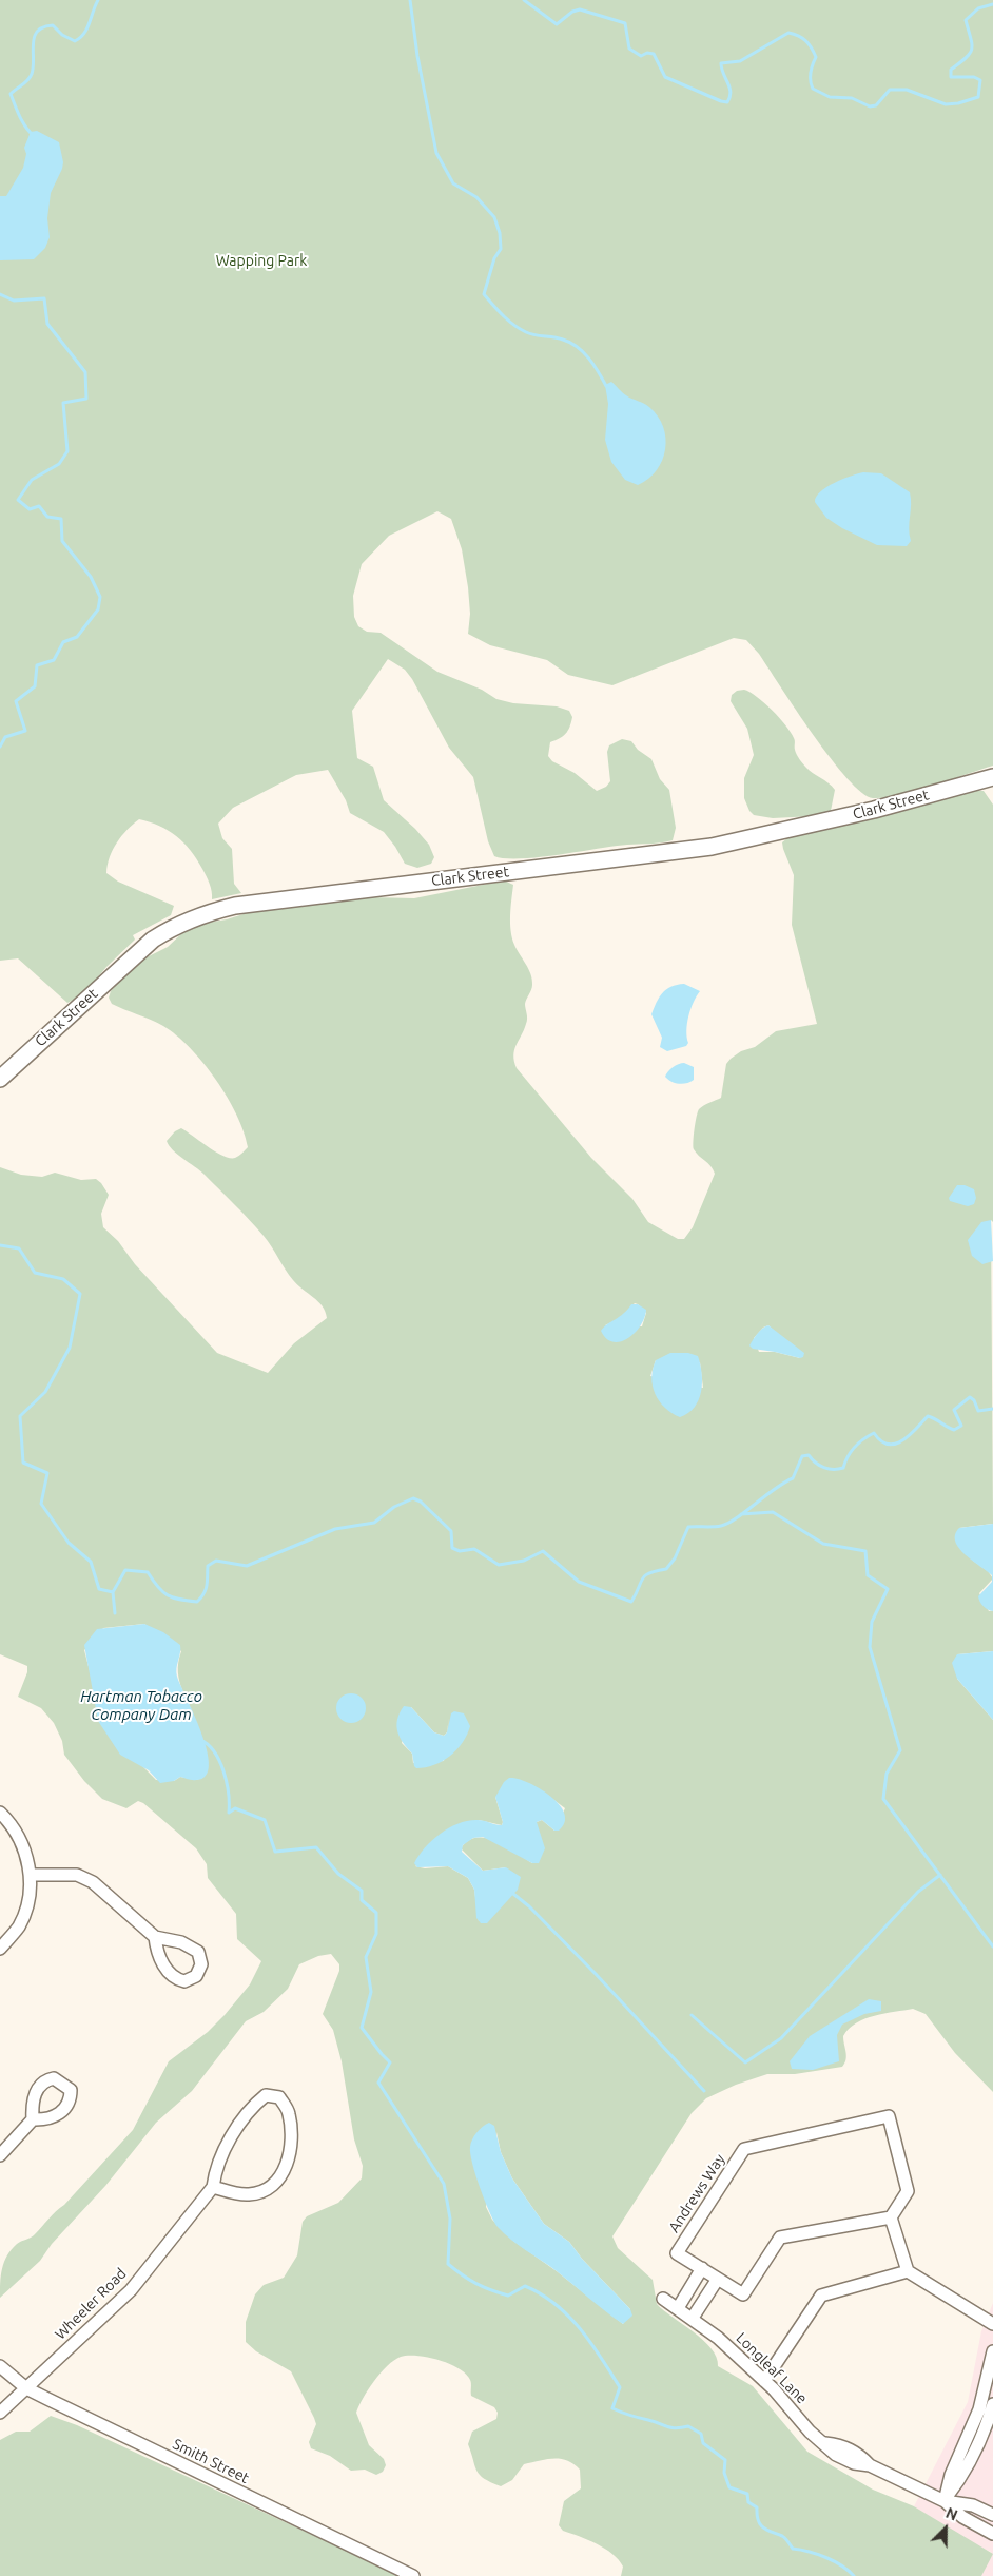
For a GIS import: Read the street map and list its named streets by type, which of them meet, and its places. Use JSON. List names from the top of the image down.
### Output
{
  "streets": {
    "main road": ["Clark Street"],
    "street": [
      "Andrews Way",
      "Wheeler Road",
      "Longleaf Lane",
      "Smith Street"
    ]
  },
  "crossings": [
    ["Wheeler Road", "Smith Street"]
  ],
  "water": ["Hartman Tobacco Company Dam"],
  "parks": ["Wapping Park"],
  "north": "top right"
}
